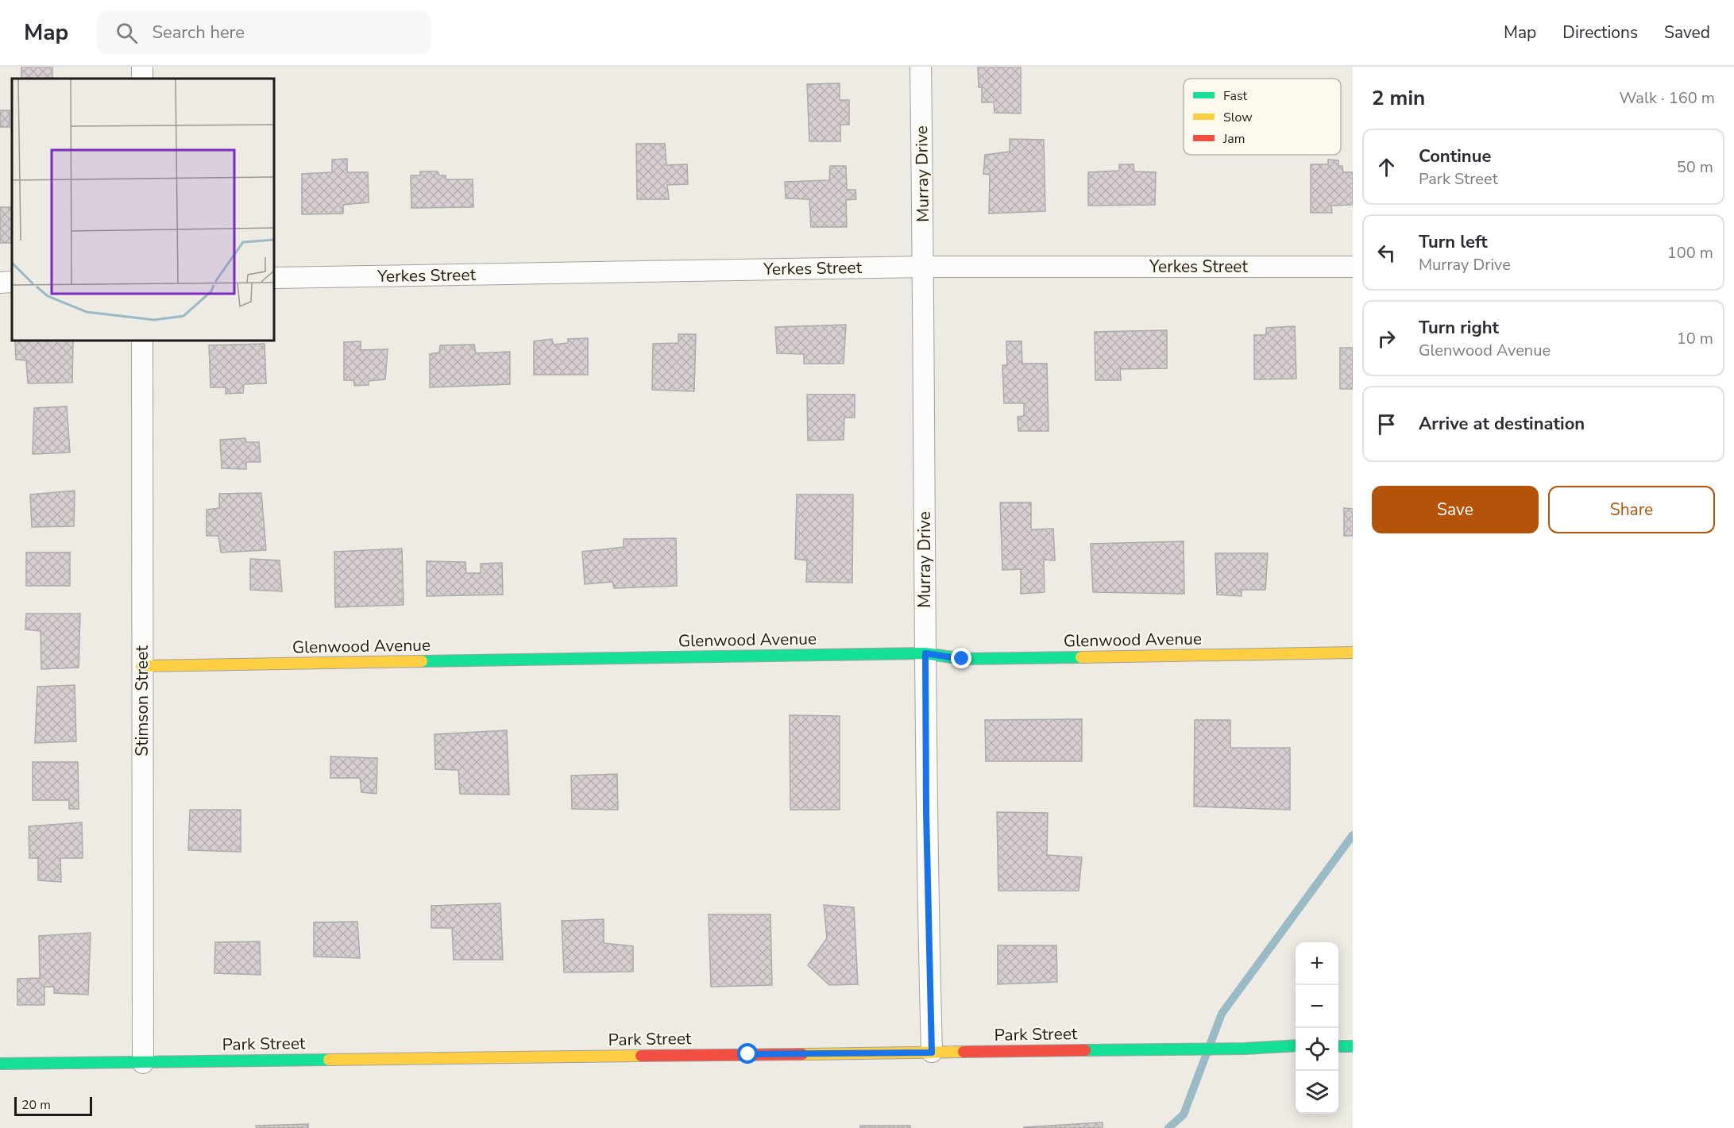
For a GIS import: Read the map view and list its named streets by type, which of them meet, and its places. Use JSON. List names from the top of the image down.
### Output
{
  "streets": {
    "street": [
      "Murray Drive",
      "Yerkes Street",
      "Glenwood Avenue",
      "Stimson Street",
      "Park Street"
    ]
  },
  "crossings": [
    ["Murray Drive", "Yerkes Street"],
    ["Murray Drive", "Glenwood Avenue"],
    ["Murray Drive", "Park Street"],
    ["Glenwood Avenue", "Stimson Street"],
    ["Stimson Street", "Park Street"]
  ],
  "legend": ["Fast", "Slow", "Jam"],
  "scale_bar": "20 m",
  "page": {
    "header": "Map",
    "search": "Search here",
    "nav": ["Map", "Directions", "Saved"],
    "heading": ["2 min", "Walk · 160 m"],
    "list": [
      ["Continue", "Park Street", "50 m"],
      ["Turn left", "Murray Drive", "100 m"],
      ["Turn right", "Glenwood Avenue", "10 m"],
      "Arrive at destination"
    ],
    "buttons": ["Save", "Share"],
    "map_buttons": ["+", "−"],
    "scale": "20 m"
  }
}
